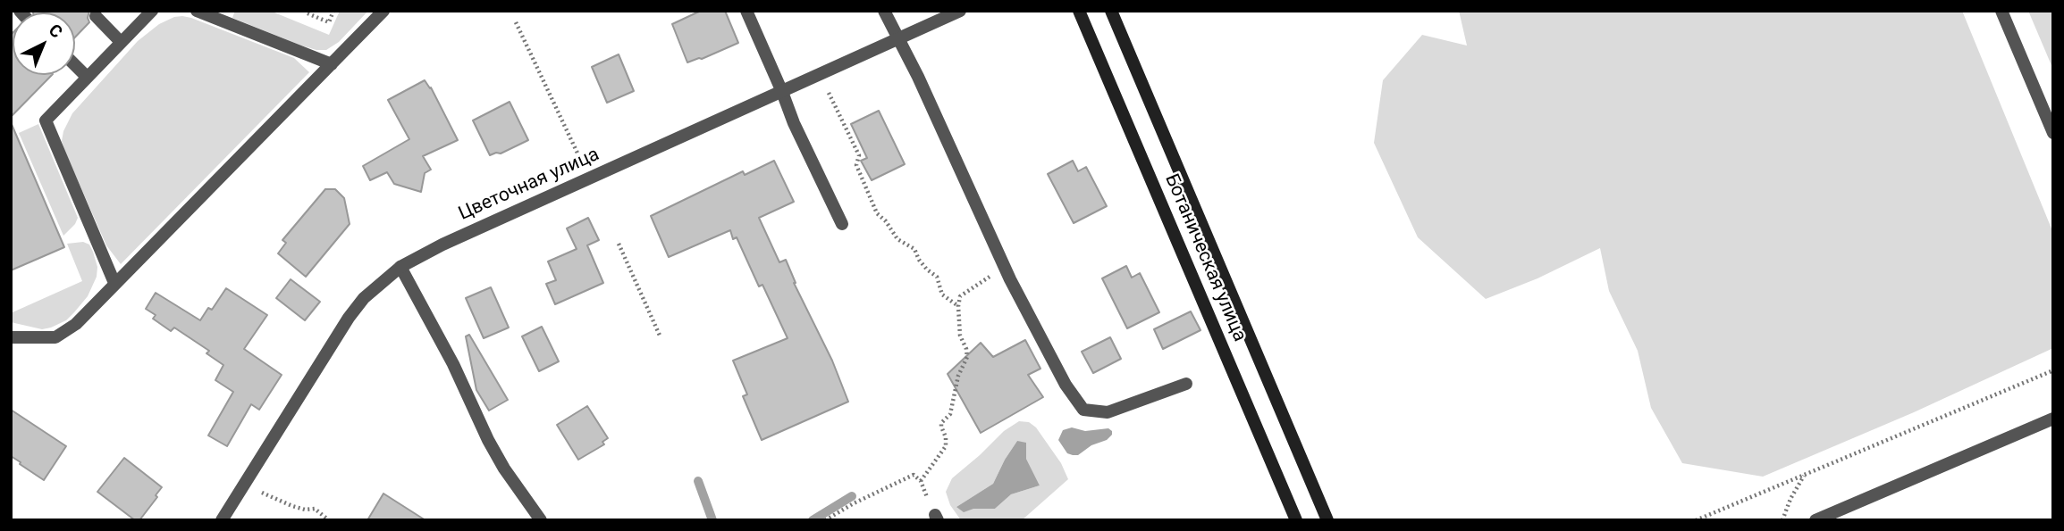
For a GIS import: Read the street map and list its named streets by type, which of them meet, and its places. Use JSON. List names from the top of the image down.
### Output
{
  "streets": {
    "street": ["Цветочная улица", "Ботаническая улица"]
  },
  "north": "top right"
}
